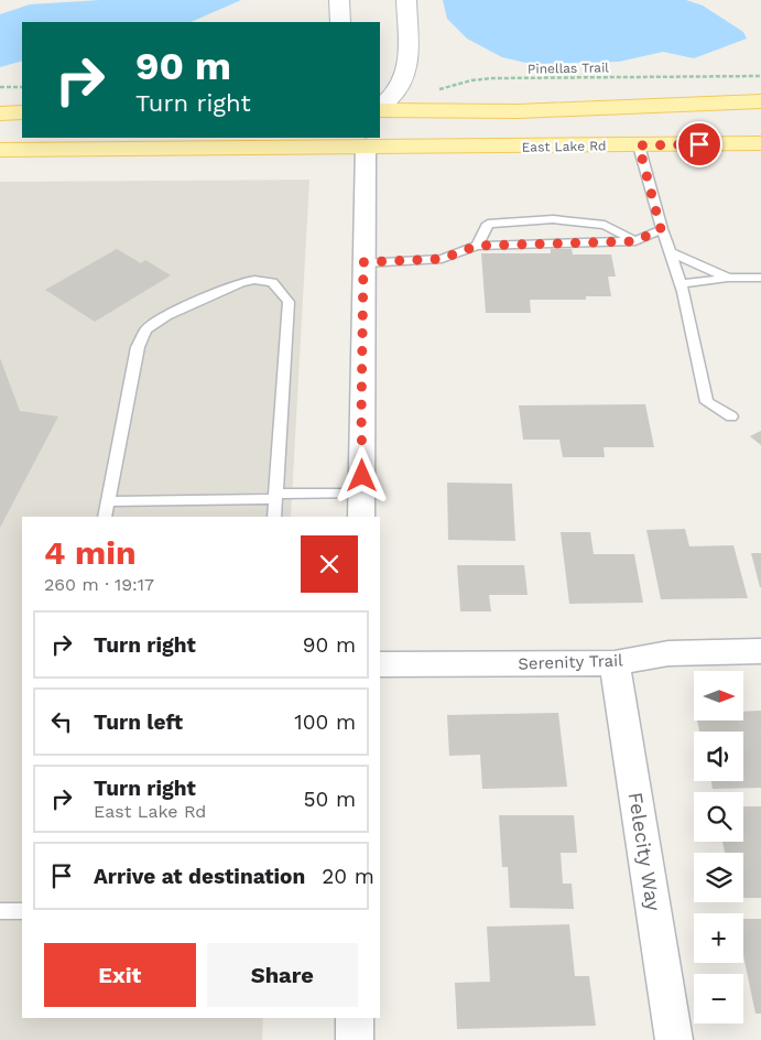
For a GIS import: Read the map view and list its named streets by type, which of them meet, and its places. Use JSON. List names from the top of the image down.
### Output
{
  "streets": {
    "main road": ["East Lake Rd"],
    "street": ["Serenity Trail", "Felecity Way"],
    "path": ["Pinellas Trail"]
  },
  "crossings": [
    ["Serenity Trail", "Felecity Way"]
  ],
  "north": "right",
  "page": {
    "turn": ["90 m", "Turn right"],
    "heading": ["4 min", "260 m · 19:17"],
    "list": [
      {
        "name": "Turn right",
        "value": "90 m"
      },
      {
        "name": "Turn left",
        "value": "100 m"
      },
      {
        "name": "Turn right",
        "note": "East Lake Rd",
        "value": "50 m"
      },
      {
        "name": "Arrive at destination",
        "value": "20 m"
      }
    ],
    "map_buttons": ["+", "−"],
    "buttons": ["Exit", "Share"]
  }
}
